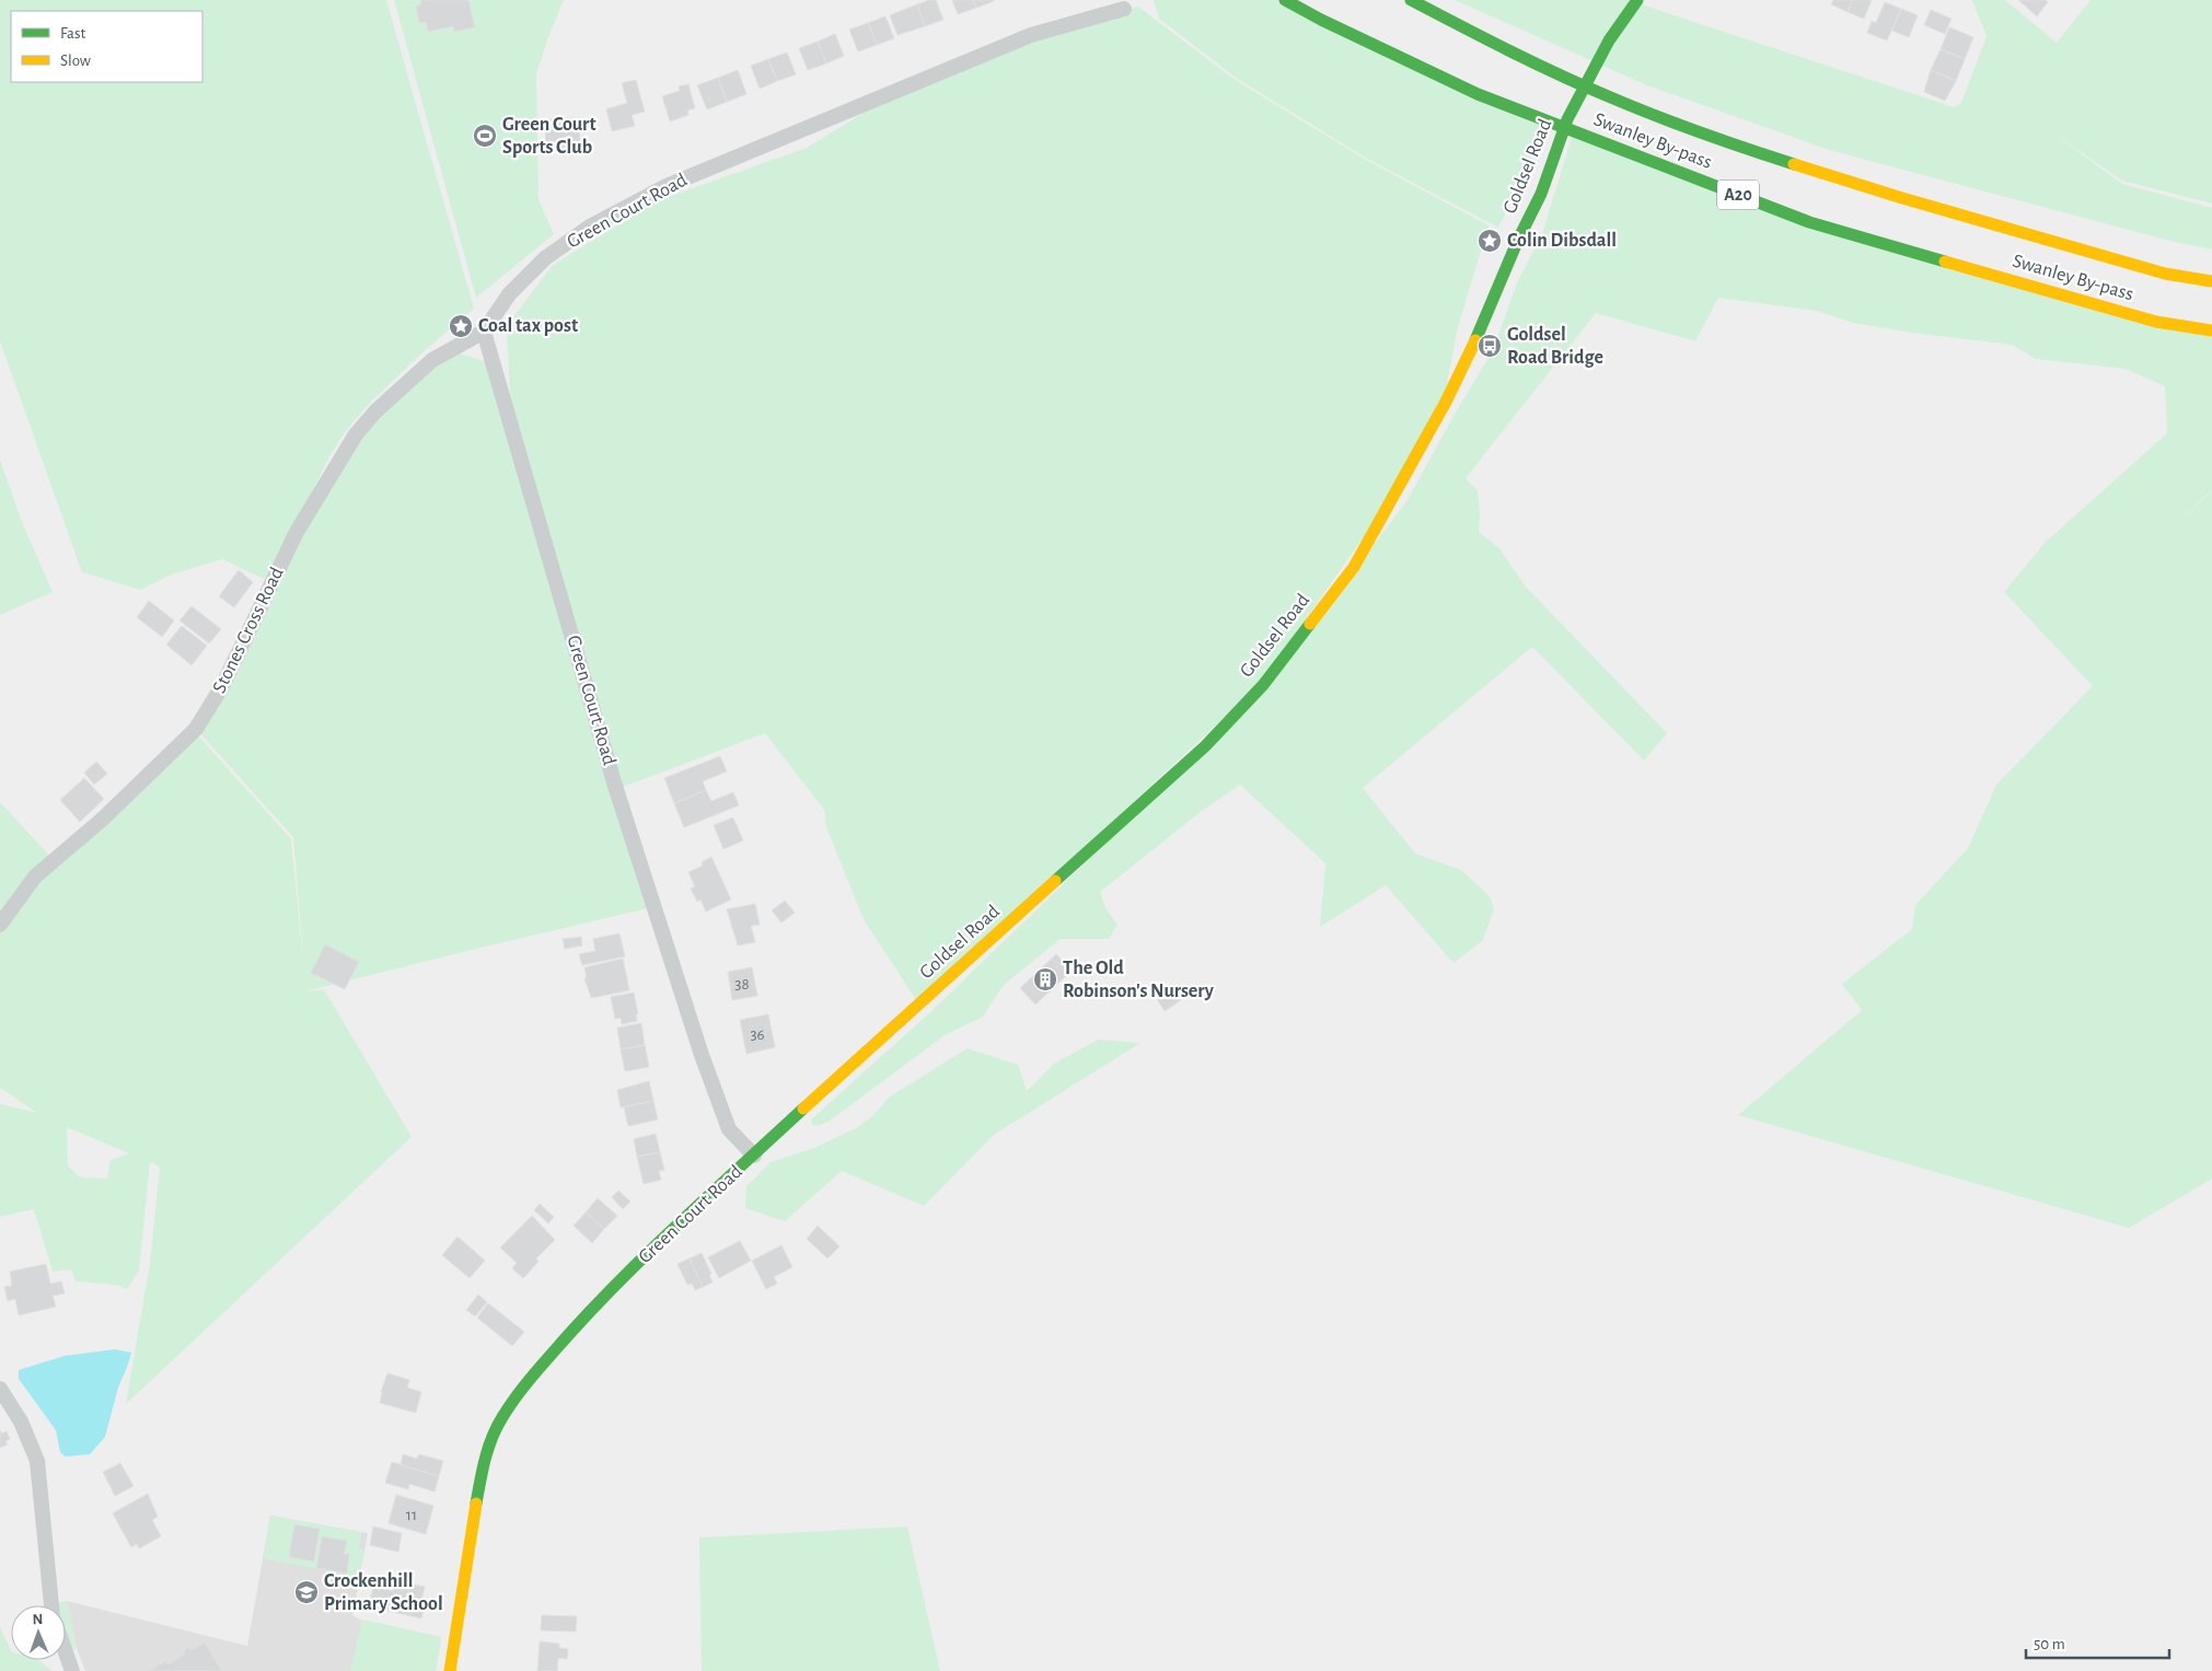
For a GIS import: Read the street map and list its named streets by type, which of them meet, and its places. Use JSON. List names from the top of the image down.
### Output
{
  "streets": {
    "main road": [
      "Swanley By-pass",
      "Goldsel Road",
      "A20",
      "Green Court Road"
    ],
    "street": ["Stones Cross Road"]
  },
  "crossings": [
    ["Goldsel Road", "Green Court Road"],
    ["Green Court Road", "Stones Cross Road"]
  ],
  "places": {
    "sports": ["Green Court Sports Club"],
    "place": ["Colin Dibsdall", "Coal tax post"],
    "bus stop": ["Goldsel Road Bridge"],
    "building": ["The Old Robinson's Nursery"],
    "school or university": ["Crockenhill Primary School"]
  },
  "house_numbers": ["38", "36", "11"],
  "legend": ["Fast", "Slow"],
  "scale_bar": "50 m",
  "north": "top"
}
